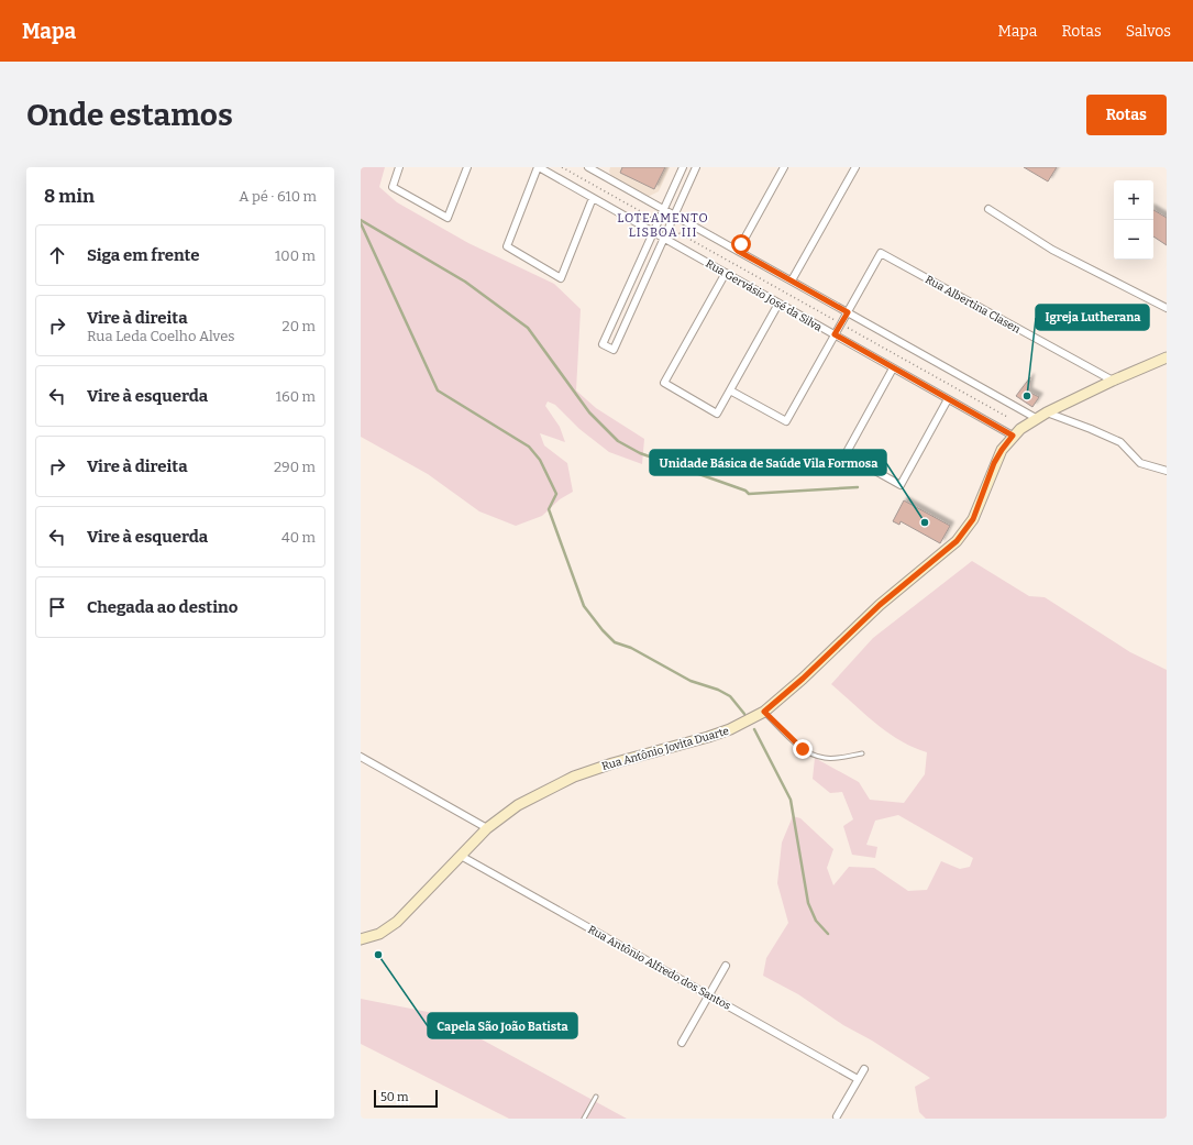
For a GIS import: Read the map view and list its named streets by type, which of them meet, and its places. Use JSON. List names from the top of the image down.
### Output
{
  "streets": {
    "main road": ["Rua Antônio Jovita Duarte"],
    "street": ["Rua Gervásio José da Silva", "Rua Albertina Clasen", "Rua Antônio Alfredo dos Santos"]
  },
  "crossings": [
    ["Rua Gervásio José da Silva", "Rua Antônio Jovita Duarte"],
    ["Rua Albertina Clasen", "Rua Antônio Jovita Duarte"],
    ["Rua Antônio Jovita Duarte", "Rua Antônio Alfredo dos Santos"]
  ],
  "districts": ["LOTEAMENTO LISBOA III"],
  "places": ["Igreja Lutherana", "Unidade Básica de Saúde Vila Formosa", "Capela São João Batista"],
  "scale_bar": "50 m",
  "page": {
    "header": "Mapa",
    "nav": ["Mapa", "Rotas", "Salvos"],
    "buttons": "Rotas",
    "title": "Onde estamos",
    "heading": ["8 min", "A pé · 610 m"],
    "map_buttons": ["+", "−"],
    "list": [
      ["Siga em frente", "100 m"],
      ["Vire à direita", "Rua Leda Coelho Alves", "20 m"],
      ["Vire à esquerda", "160 m"],
      ["Vire à direita", "290 m"],
      ["Vire à esquerda", "40 m"],
      "Chegada ao destino"
    ],
    "scale": "50 m"
  }
}
